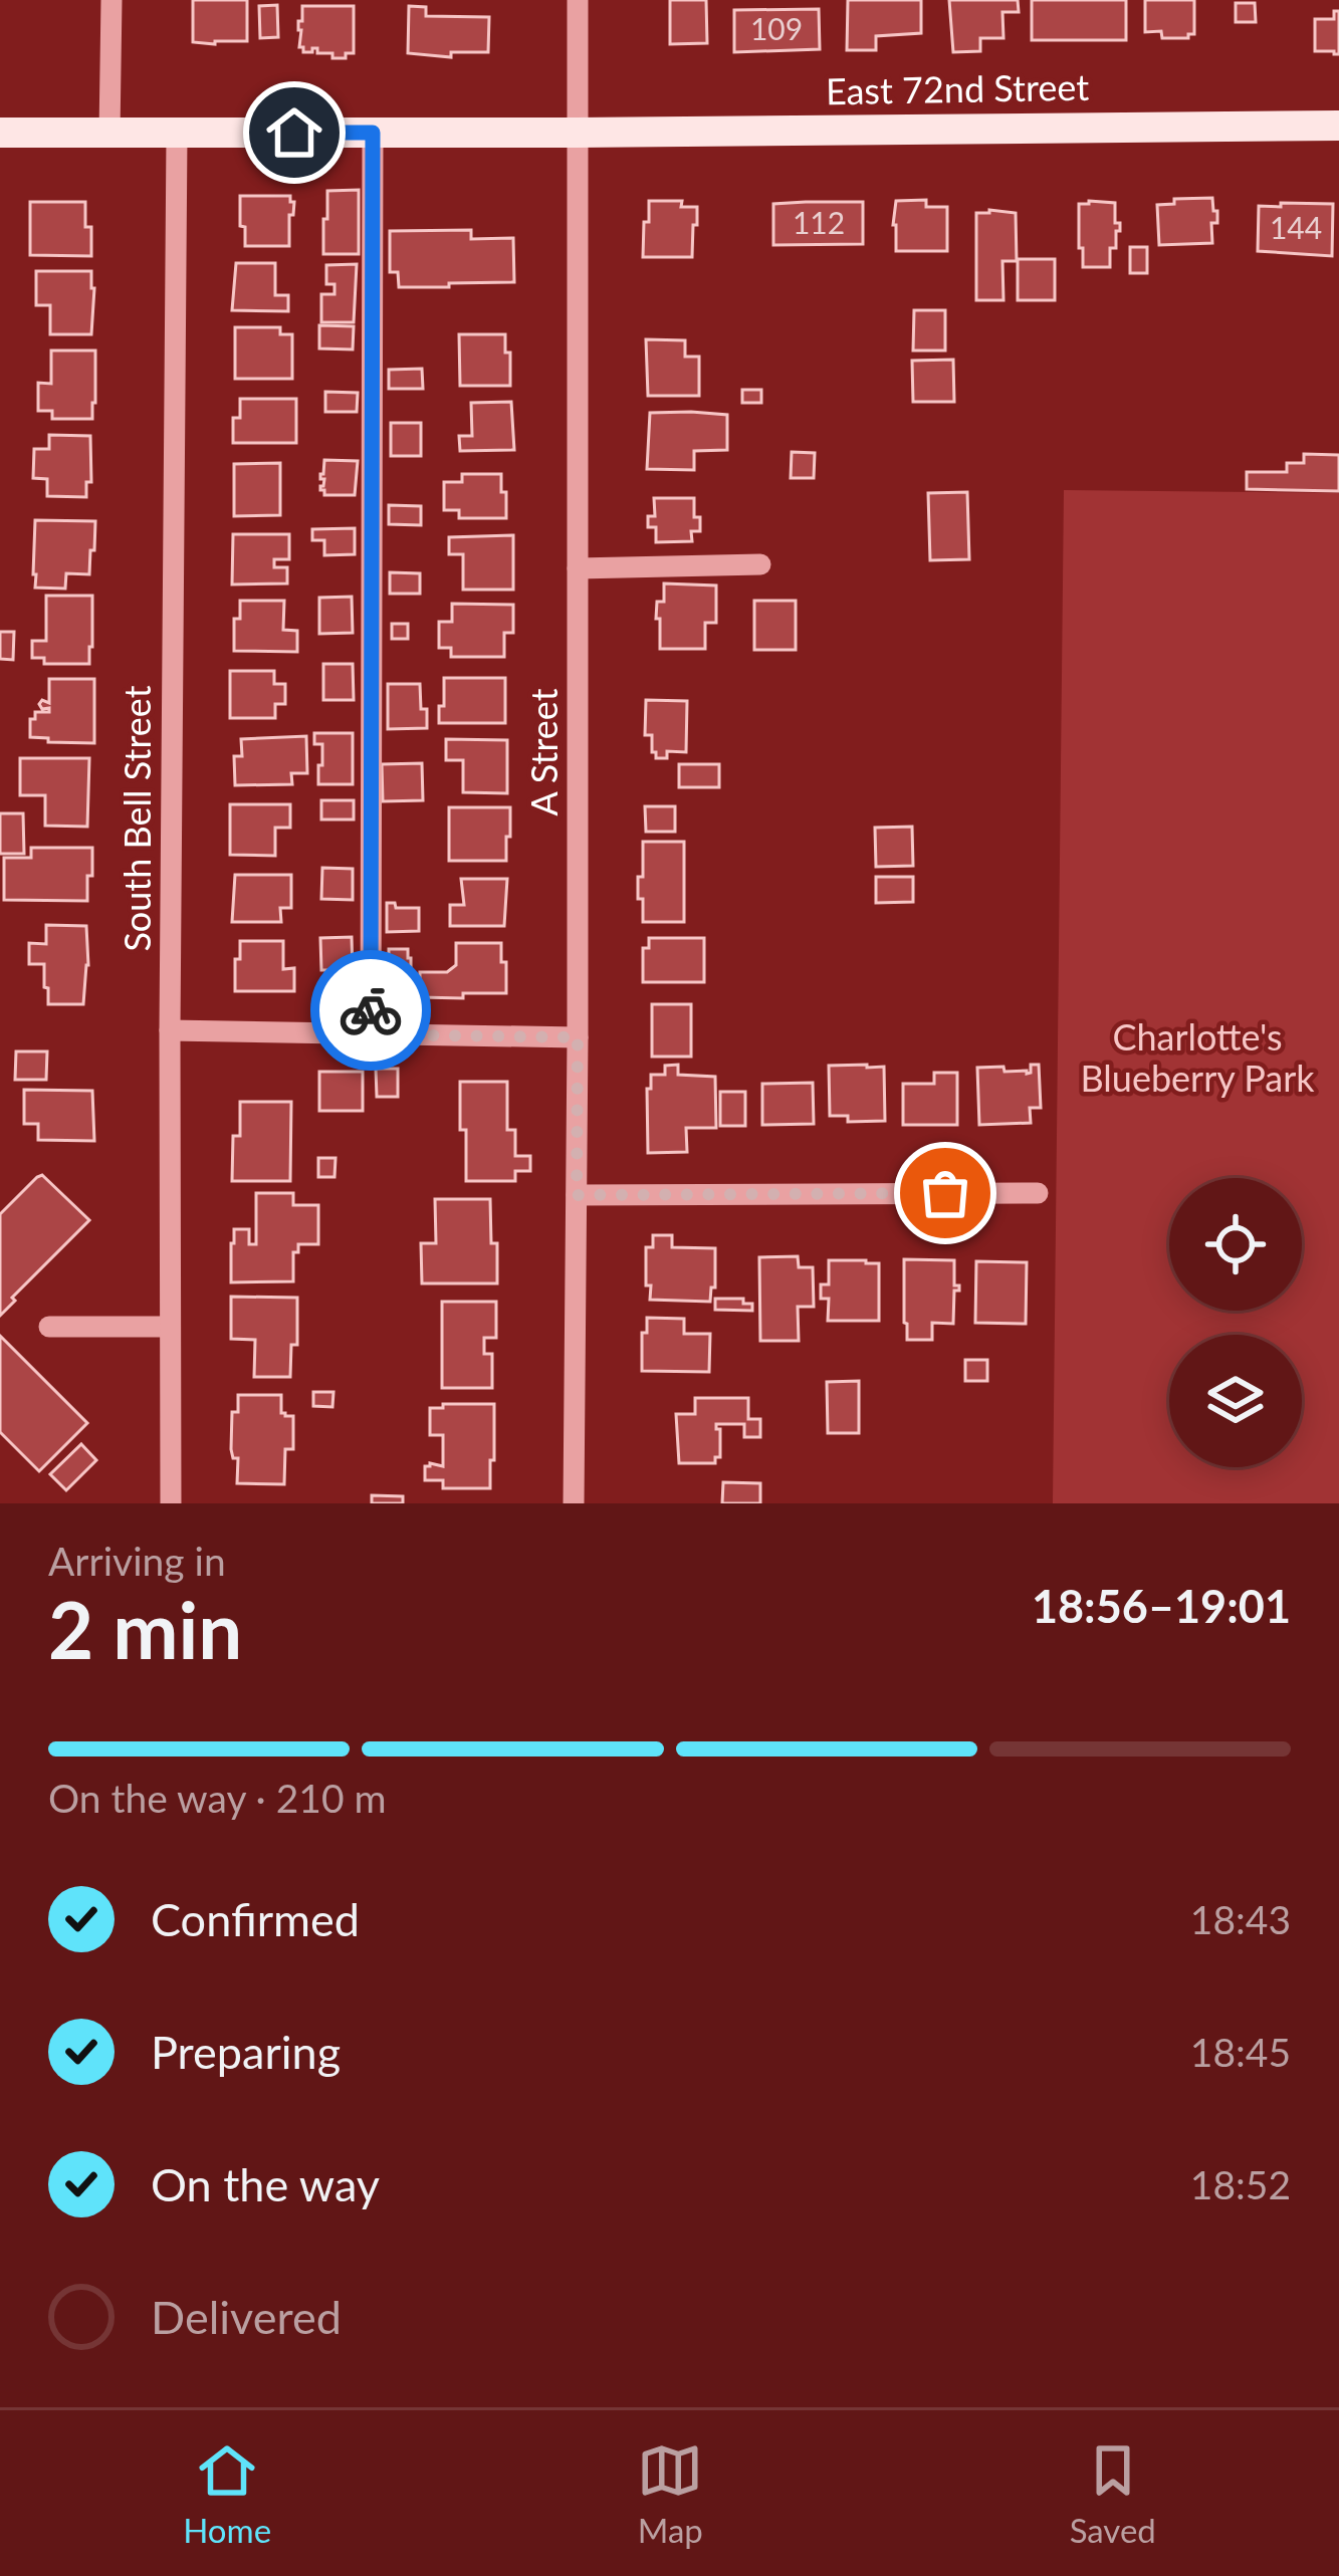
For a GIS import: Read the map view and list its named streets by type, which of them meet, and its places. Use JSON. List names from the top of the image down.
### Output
{
  "streets": {
    "main road": ["East 72nd Street"],
    "street": ["A Street", "South Bell Street"]
  },
  "crossings": [
    ["East 72nd Street", "A Street"],
    ["East 72nd Street", "South Bell Street"]
  ],
  "parks": ["Charlotte's Blueberry Park"],
  "house_numbers": ["109", "112", "144"],
  "page": {
    "heading": ["2 min", "Arriving in", "18:56–19:01"],
    "bar": "On the way · 210 m",
    "list": [
      ["Confirmed", "18:43"],
      ["Preparing", "18:45"],
      ["On the way", "18:52"],
      "Delivered"
    ],
    "tabs": ["Home", "Map", "Saved"]
  }
}
